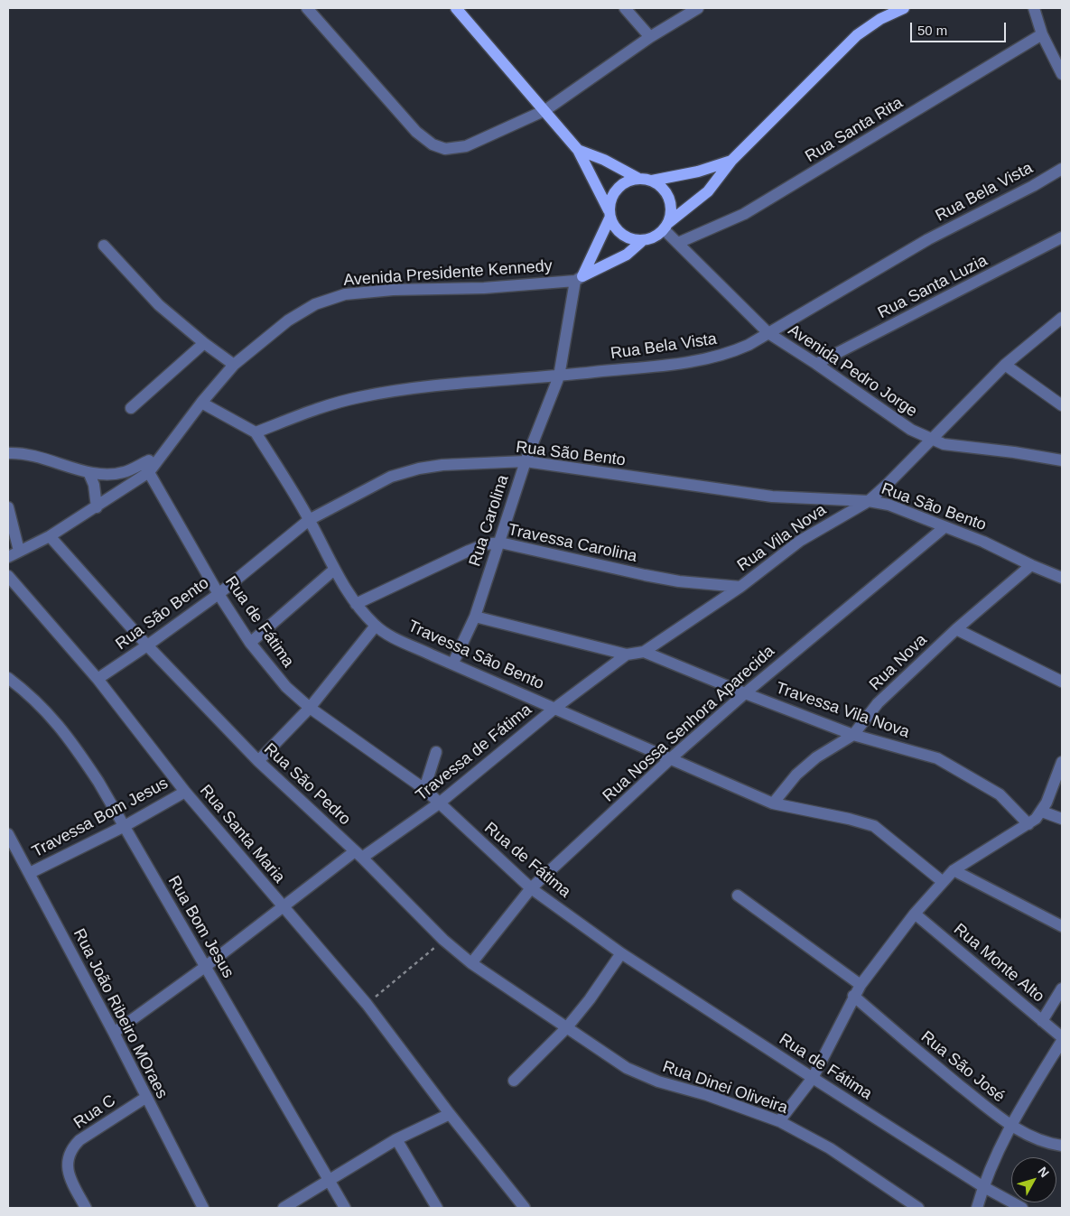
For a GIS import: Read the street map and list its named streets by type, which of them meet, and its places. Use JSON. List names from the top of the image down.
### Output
{
  "streets": {
    "main road": ["Avenida Presidente Kennedy"],
    "street": [
      "Rua Santa Rita",
      "Rua Bela Vista",
      "Rua Santa Luzia",
      "Avenida Pedro Jorge",
      "Rua São Bento",
      "Rua Carolina",
      "Rua Vila Nova",
      "Travessa Carolina",
      "Rua de Fátima",
      "Travessa São Bento",
      "Rua Nova",
      "Travessa Vila Nova",
      "Rua Nossa Senhora Aparecida",
      "Travessa de Fátima",
      "Rua São Pedro",
      "Travessa Bom Jesus",
      "Rua Santa Maria",
      "Rua Bom Jesus",
      "Rua Monte Alto",
      "Rua João Ribeiro MOraes",
      "Rua São José",
      "Rua Dinei Oliveira",
      "Rua C"
    ]
  },
  "crossings": [
    ["Rua Santa Rita", "Avenida Pedro Jorge"],
    ["Rua Bela Vista", "Avenida Pedro Jorge"],
    ["Rua Bela Vista", "Rua Carolina"],
    ["Rua Bela Vista", "Travessa São Bento"],
    ["Avenida Presidente Kennedy", "Avenida Pedro Jorge"],
    ["Avenida Presidente Kennedy", "Rua Carolina"],
    ["Avenida Presidente Kennedy", "Rua de Fátima"],
    ["Rua Santa Luzia", "Avenida Pedro Jorge"],
    ["Avenida Pedro Jorge", "Rua Vila Nova"],
    ["Rua São Bento", "Rua Carolina"],
    ["Rua São Bento", "Rua Vila Nova"],
    ["Rua São Bento", "Rua de Fátima"],
    ["Rua São Bento", "Travessa São Bento"],
    ["Rua São Bento", "Rua Nova"],
    ["Rua São Bento", "Rua Nossa Senhora Aparecida"],
    ["Rua São Bento", "Rua São Pedro"],
    ["Rua São Bento", "Rua Santa Maria"],
    ["Rua Carolina", "Travessa Carolina"],
    ["Rua Carolina", "Travessa São Bento"],
    ["Rua Vila Nova", "Travessa Carolina"],
    ["Rua Vila Nova", "Travessa Vila Nova"],
    ["Travessa Carolina", "Travessa São Bento"],
    ["Rua de Fátima", "Rua Nossa Senhora Aparecida"],
    ["Rua de Fátima", "Travessa de Fátima"],
    ["Travessa São Bento", "Rua Nova"],
    ["Travessa São Bento", "Rua Nossa Senhora Aparecida"],
    ["Travessa São Bento", "Travessa de Fátima"],
    ["Rua Nova", "Travessa Vila Nova"],
    ["Travessa Vila Nova", "Rua Nossa Senhora Aparecida"],
    ["Rua Nossa Senhora Aparecida", "Rua São Pedro"],
    ["Travessa de Fátima", "Rua São Pedro"],
    ["Travessa de Fátima", "Rua Santa Maria"],
    ["Travessa de Fátima", "Rua Bom Jesus"],
    ["Travessa de Fátima", "Rua João Ribeiro MOraes"],
    ["Rua São Pedro", "Rua Dinei Oliveira"],
    ["Travessa Bom Jesus", "Rua Santa Maria"],
    ["Travessa Bom Jesus", "Rua Bom Jesus"],
    ["Travessa Bom Jesus", "Rua João Ribeiro MOraes"],
    ["Rua João Ribeiro MOraes", "Rua C"]
  ],
  "scale_bar": "50 m",
  "north": "top right"
}
